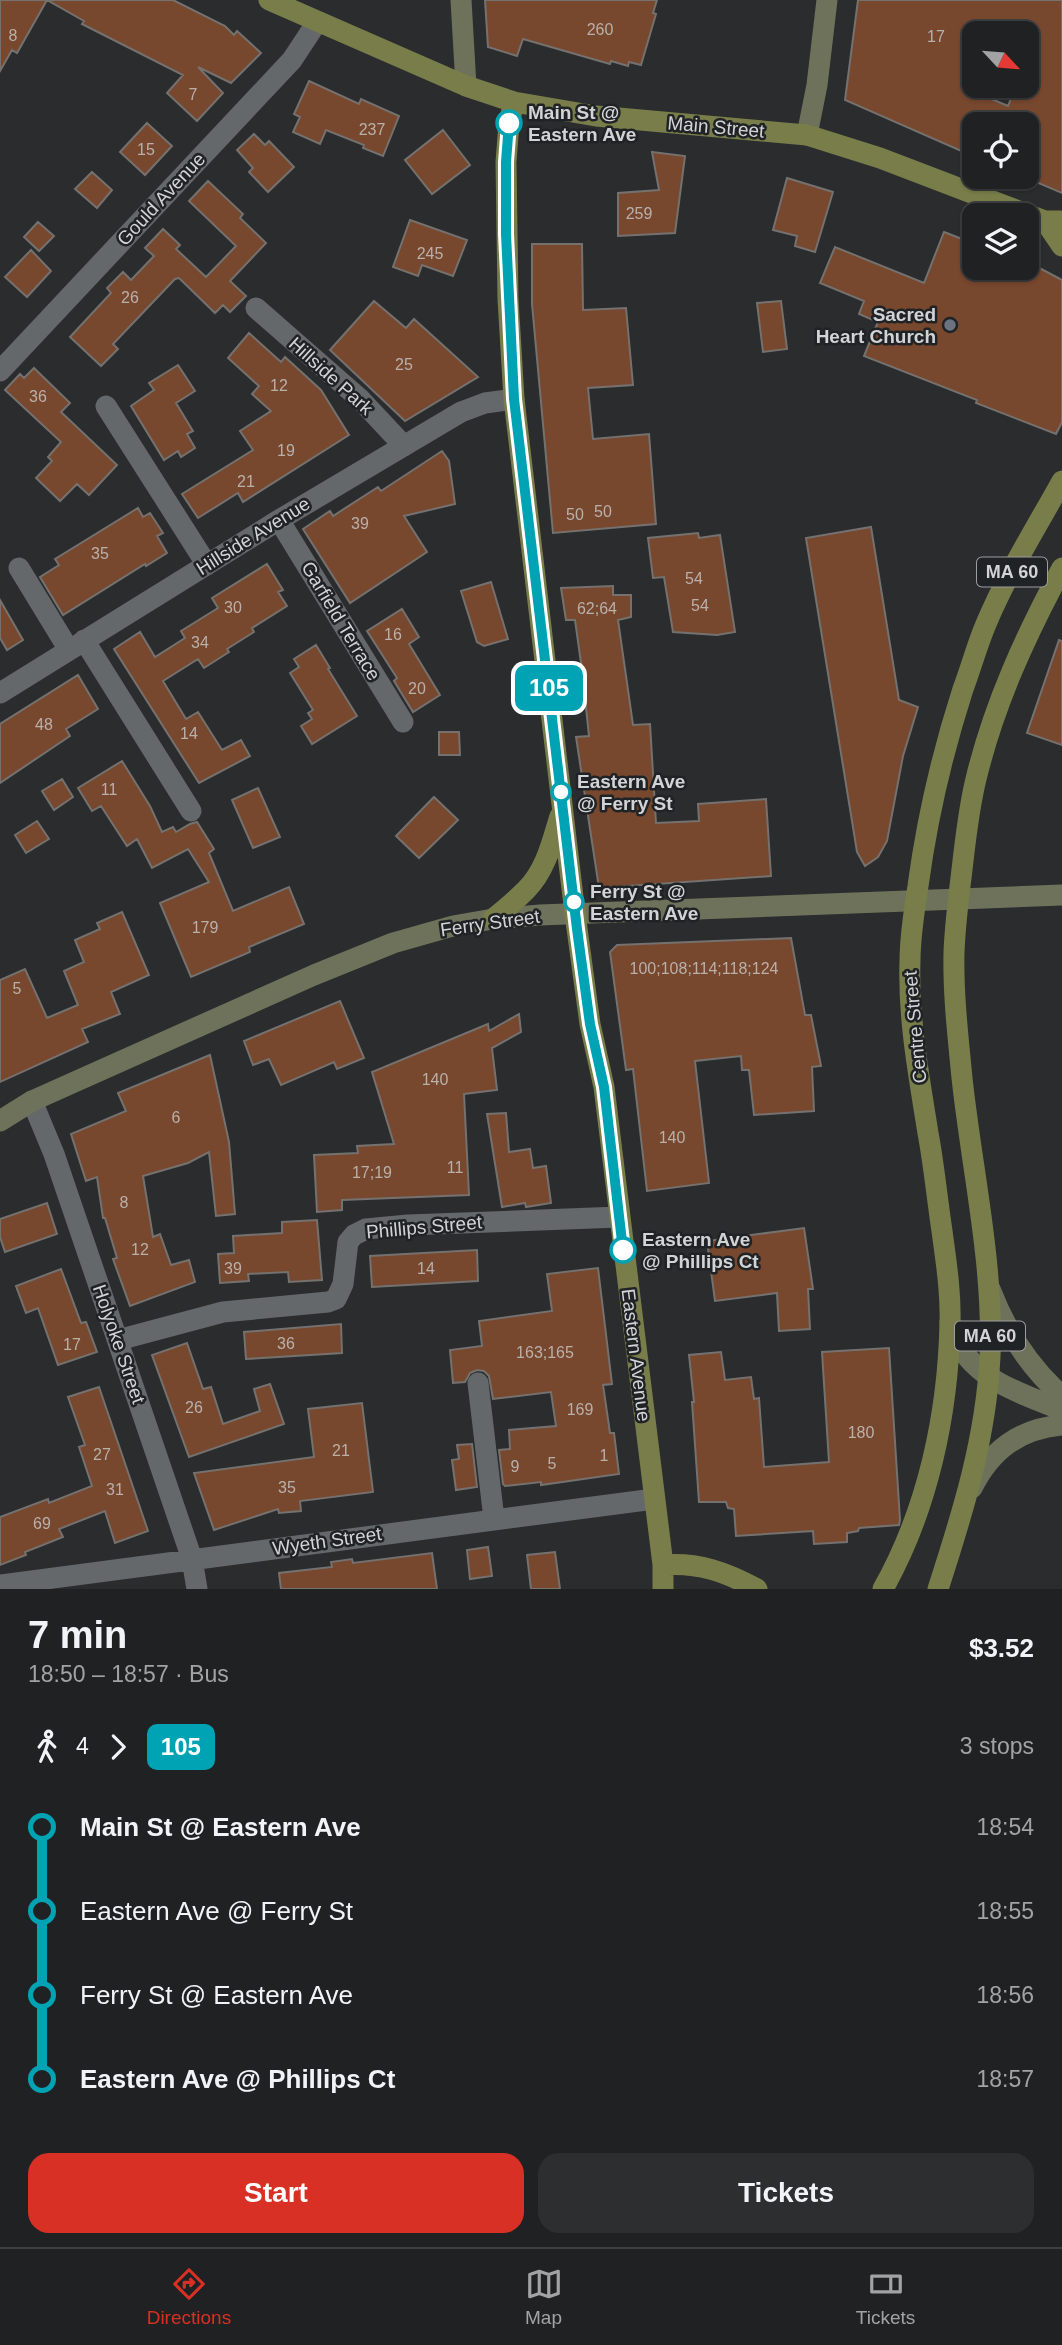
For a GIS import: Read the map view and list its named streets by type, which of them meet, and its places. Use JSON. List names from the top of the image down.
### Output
{
  "streets": {
    "main road": [
      "Main Street",
      "MA 60",
      "Ferry Street",
      "Centre Street",
      "Eastern Avenue"
    ],
    "street": [
      "Gould Avenue",
      "Hillside Park",
      "Hillside Avenue",
      "Garfield Terrace",
      "Phillips Street",
      "Holyoke Street",
      "Wyeth Street"
    ]
  },
  "crossings": [
    ["Main Street", "Gould Avenue"],
    ["Main Street", "Eastern Avenue"],
    ["Hillside Park", "Hillside Avenue"],
    ["Hillside Avenue", "Garfield Terrace"],
    ["Hillside Avenue", "Eastern Avenue"],
    ["MA 60", "Ferry Street"],
    ["Ferry Street", "Centre Street"],
    ["Ferry Street", "Holyoke Street"],
    ["Ferry Street", "Eastern Avenue"],
    ["Phillips Street", "Holyoke Street"],
    ["Phillips Street", "Eastern Avenue"],
    ["Holyoke Street", "Wyeth Street"],
    ["Eastern Avenue", "Wyeth Street"]
  ],
  "places": [
    "Main St @ Eastern Ave",
    "Sacred Heart Church",
    "Eastern Ave @ Ferry St",
    "Ferry St @ Eastern Ave",
    "Eastern Ave @ Phillips Ct"
  ],
  "lines": ["bus line 105"],
  "house_numbers": [
    "260",
    "8",
    "17",
    "7",
    "237",
    "15",
    "259",
    "245",
    "26",
    "25",
    "12",
    "36",
    "19",
    "21",
    "50",
    "50",
    "39",
    "35",
    "54",
    "54",
    "30",
    "62;64",
    "16",
    "34",
    "20",
    "48",
    "14",
    "11",
    "179",
    "100;108;114;118;124",
    "5",
    "140",
    "6",
    "140",
    "11",
    "17;19",
    "8",
    "12",
    "39",
    "14",
    "36",
    "17",
    "163;165",
    "26",
    "169",
    "180",
    "21",
    "27",
    "1",
    "5",
    "9",
    "35",
    "31",
    "69"
  ],
  "north": "bottom right",
  "page": {
    "on_map": "105",
    "heading": ["7 min", "18:50 – 18:57 · Bus", "$3.52"],
    "legs": ["4", "105", "3 stops"],
    "list": [
      {
        "name": "Main St @ Eastern Ave",
        "value": "18:54"
      },
      {
        "name": "Eastern Ave @ Ferry St",
        "value": "18:55"
      },
      {
        "name": "Ferry St @ Eastern Ave",
        "value": "18:56"
      },
      {
        "name": "Eastern Ave @ Phillips Ct",
        "value": "18:57"
      }
    ],
    "buttons": ["Start", "Tickets"],
    "tabs": ["Directions", "Map", "Tickets"]
  }
}
